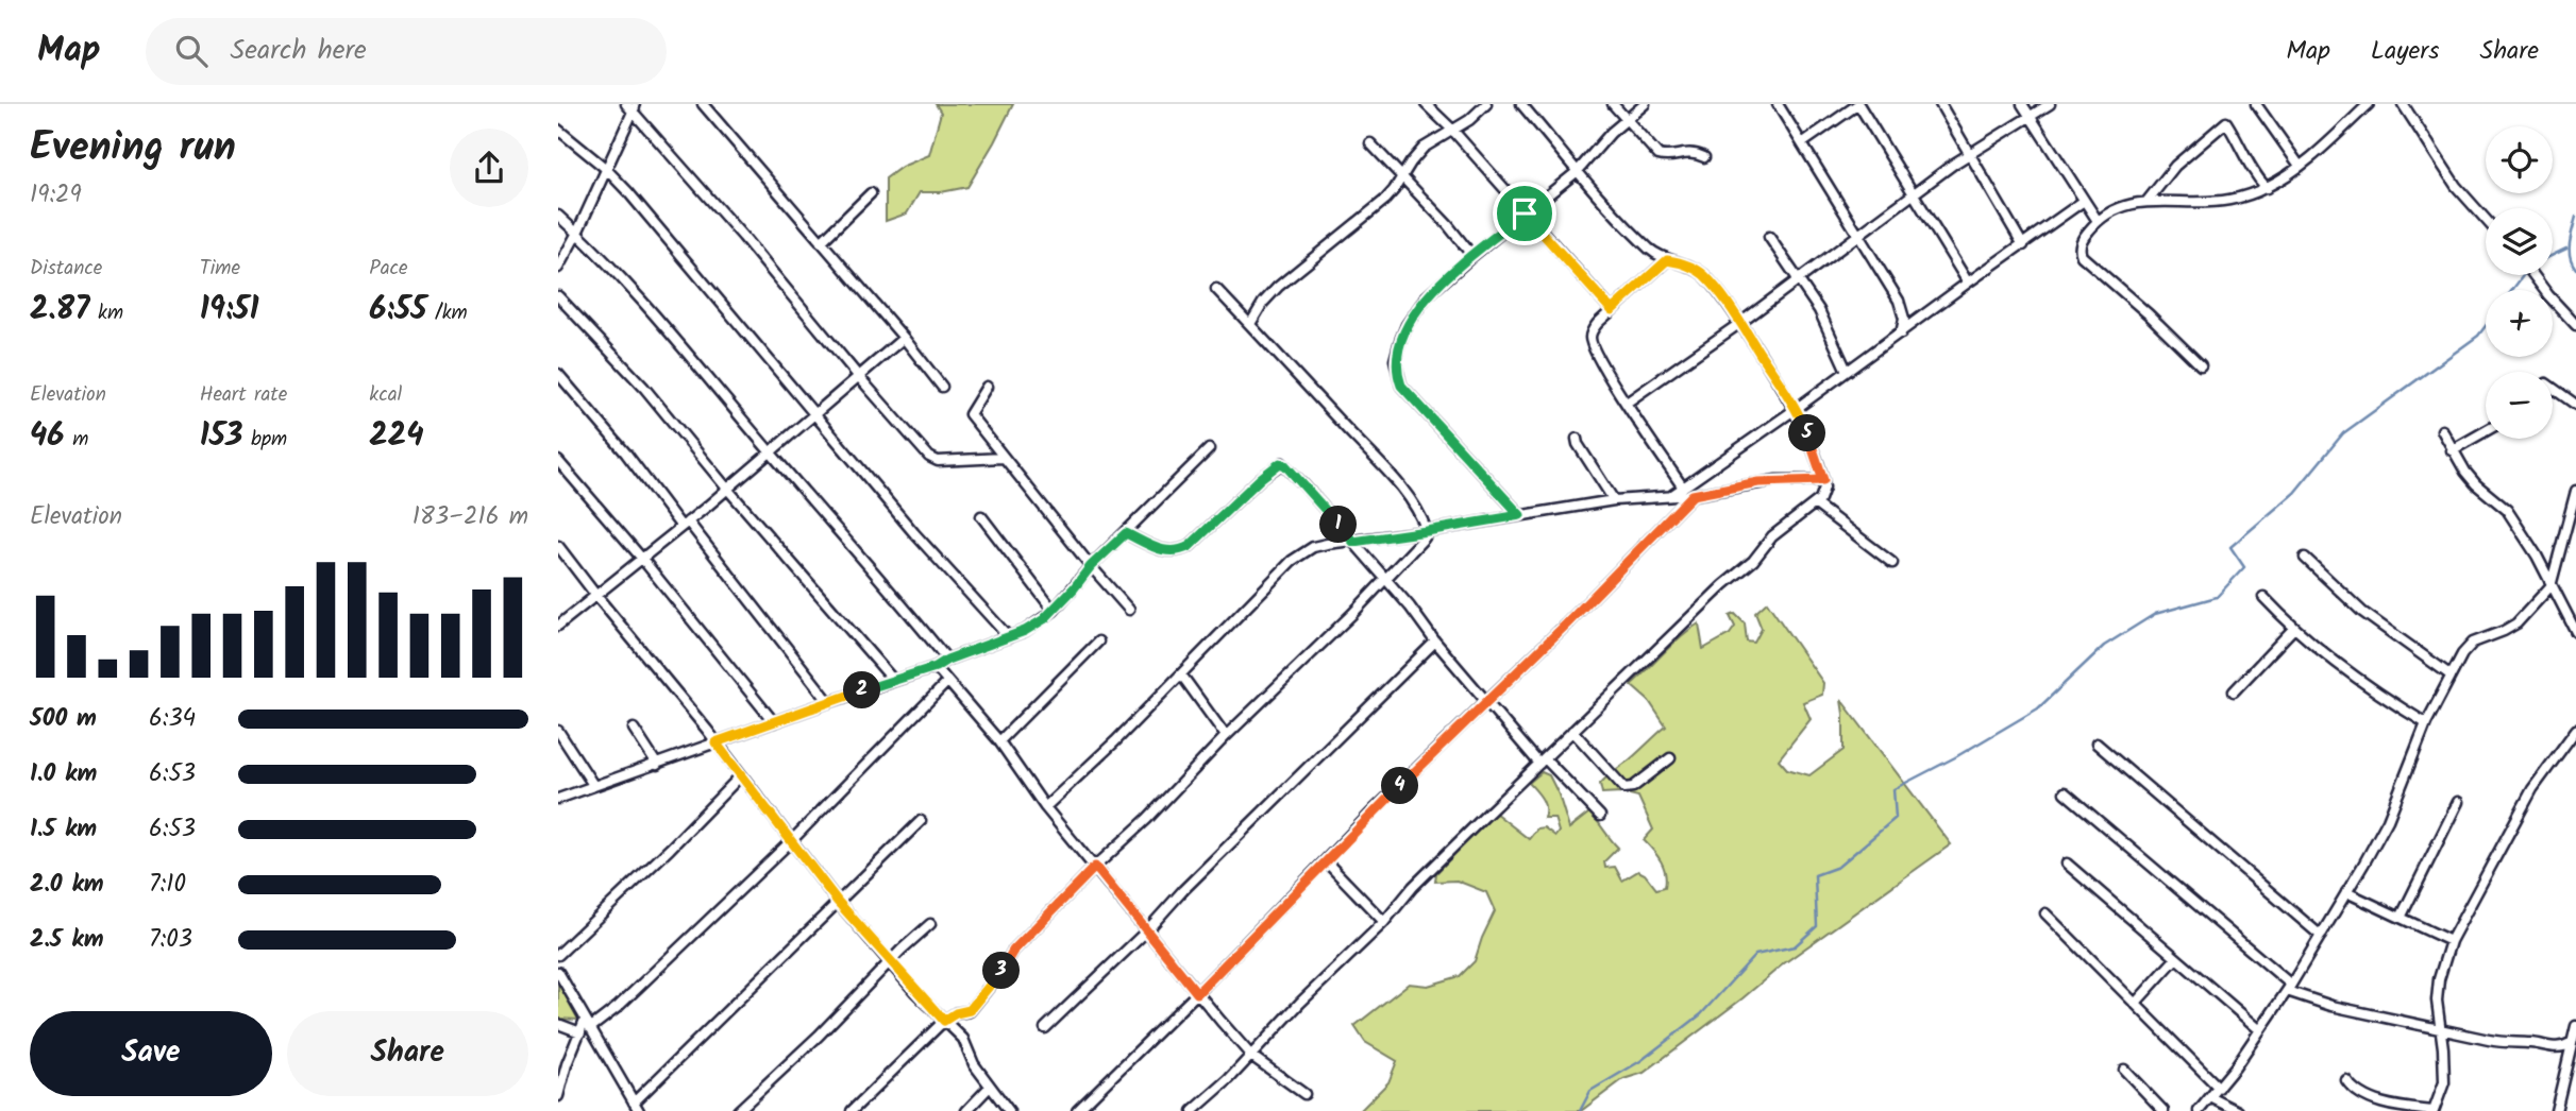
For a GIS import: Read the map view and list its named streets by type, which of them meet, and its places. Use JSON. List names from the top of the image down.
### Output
{
  "page": {
    "header": "Map",
    "search": "Search here",
    "nav": ["Map", "Layers", "Share"],
    "heading": ["Evening run", "19:29"],
    "map_buttons": ["+", "−"],
    "stats": [
      ["Distance", "2.87 km"],
      ["Time", "19:51"],
      ["Pace", "6:55 /km"],
      ["Elevation", "46 m"],
      ["Heart rate", "153 bpm"],
      ["kcal", "224"]
    ],
    "pins": [
      "5",
      "1",
      "2",
      "4",
      "3"
    ],
    "chart": ["Elevation", "183–216 m"],
    "list": [
      {
        "name": "500 m",
        "note": "6:34"
      },
      {
        "name": "1.0 km",
        "note": "6:53"
      },
      {
        "name": "1.5 km",
        "note": "6:53"
      },
      {
        "name": "2.0 km",
        "note": "7:10"
      },
      {
        "name": "2.5 km",
        "note": "7:03"
      }
    ],
    "buttons": ["Save", "Share"]
  }
}
